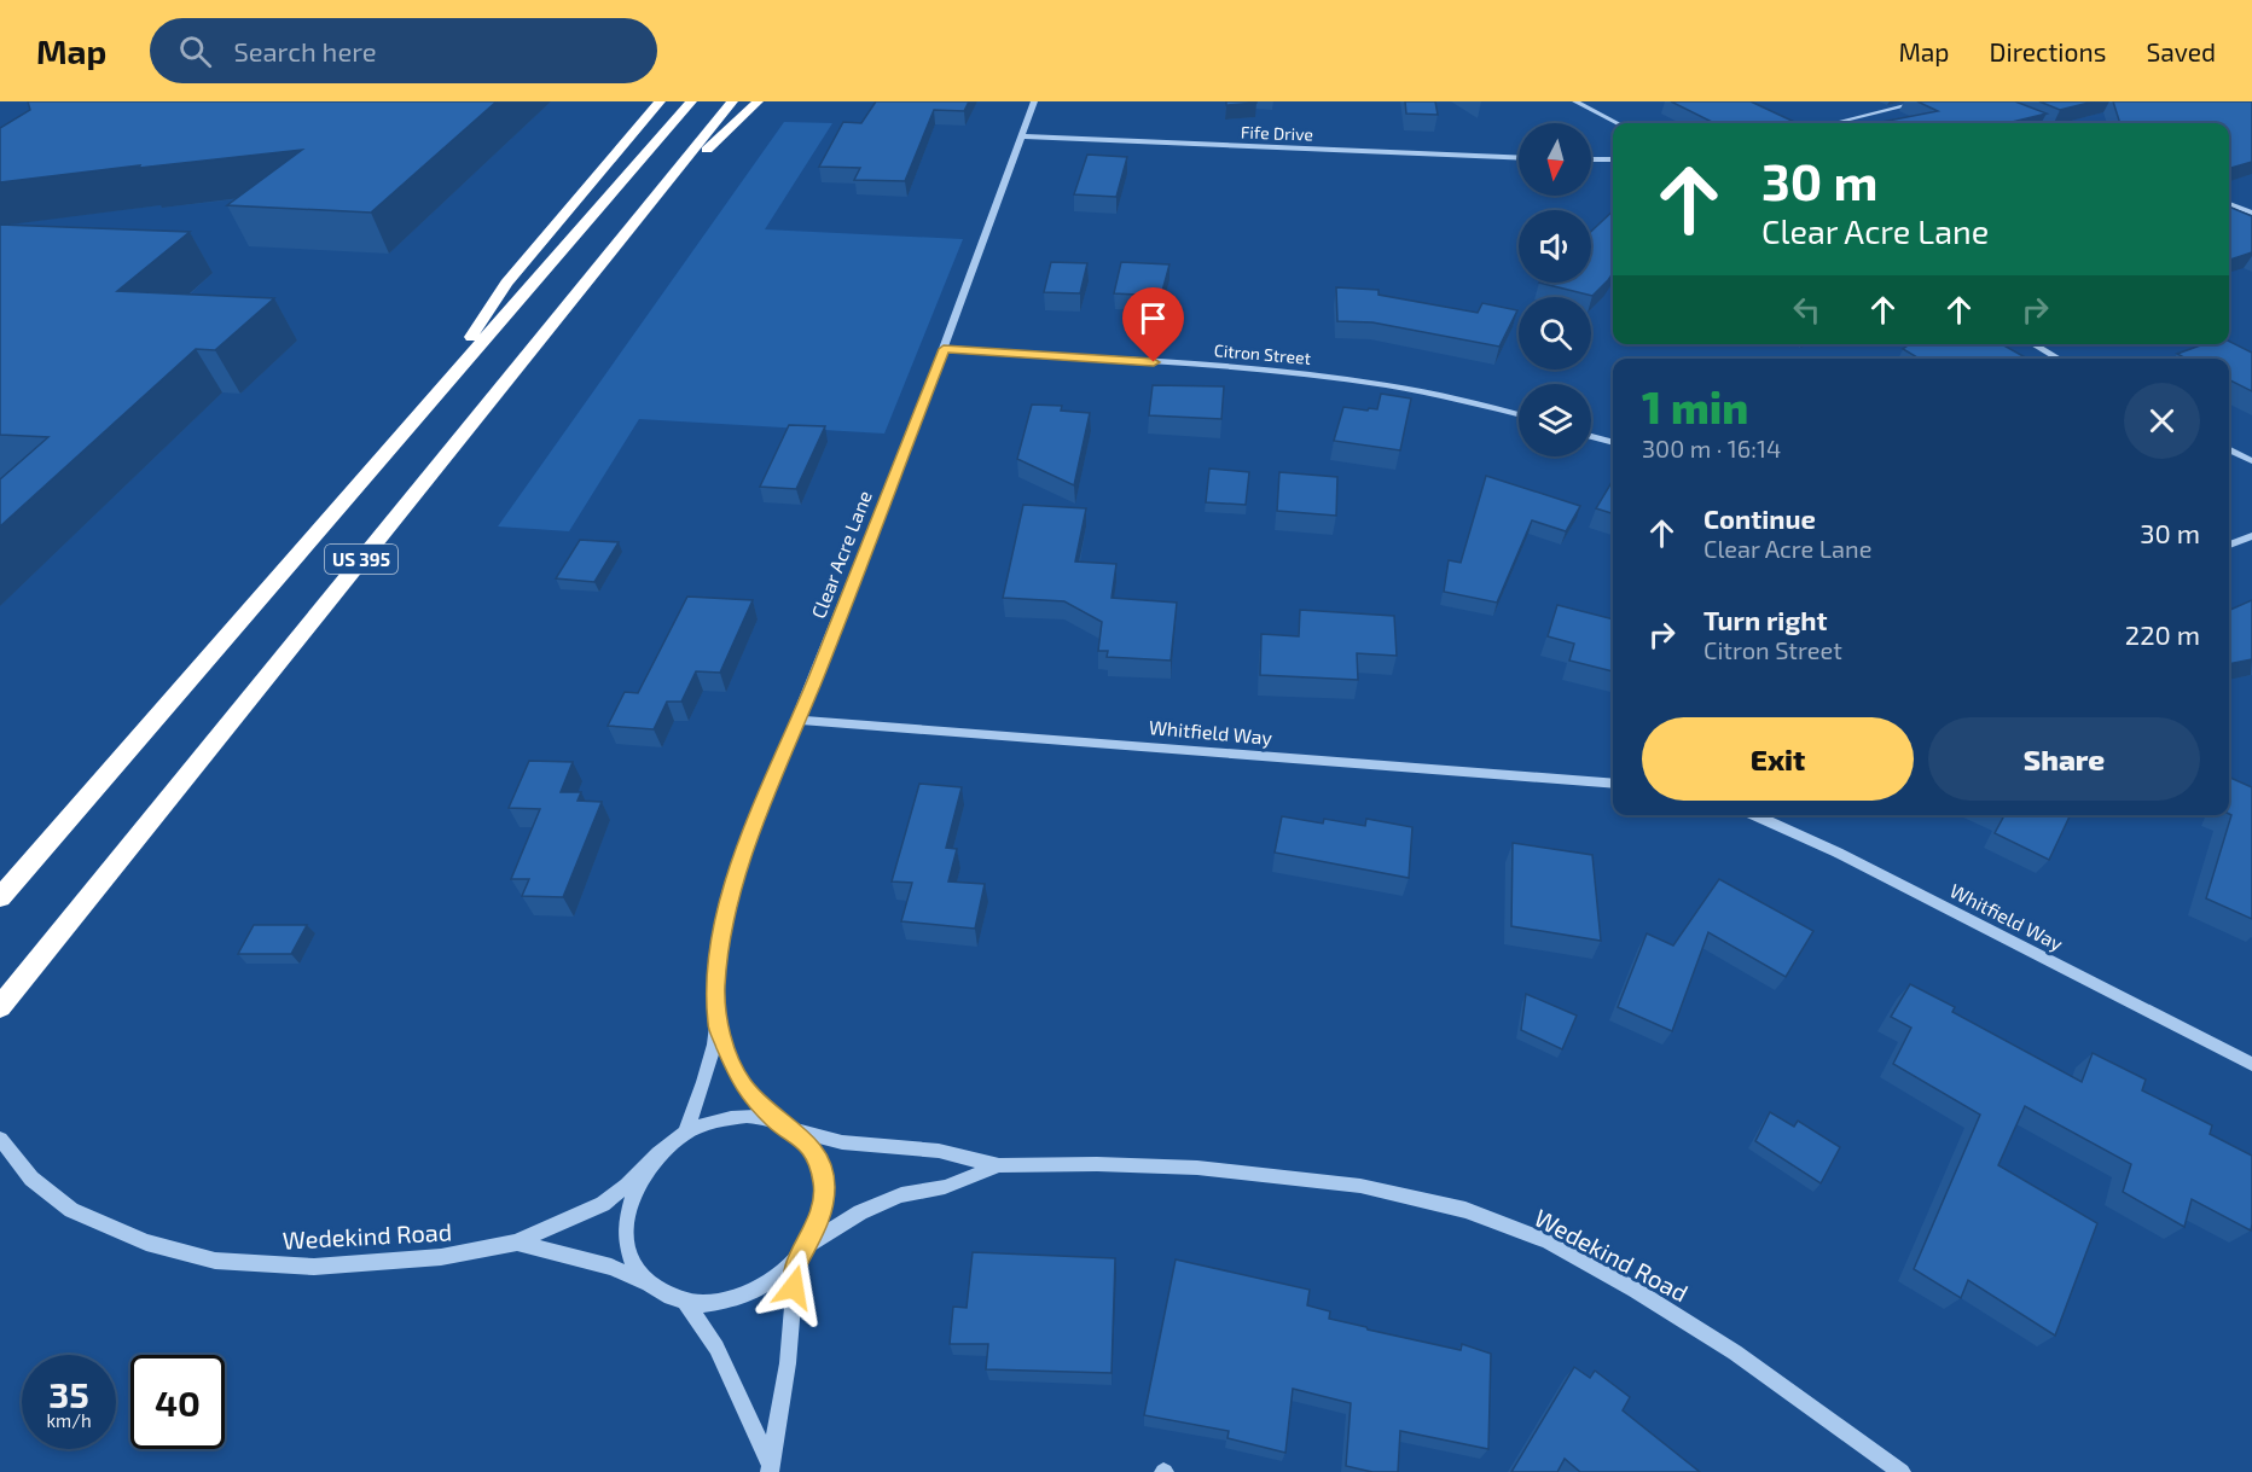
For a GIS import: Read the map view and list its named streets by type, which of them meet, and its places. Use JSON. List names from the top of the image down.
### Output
{
  "streets": {
    "highway": ["US 395"],
    "street": [
      "Fife Drive",
      "Citron Street",
      "Clear Acre Lane",
      "Whitfield Way",
      "Wedekind Road"
    ]
  },
  "crossings": [
    ["Fife Drive", "Clear Acre Lane"],
    ["Citron Street", "Clear Acre Lane"],
    ["Clear Acre Lane", "Whitfield Way"],
    ["Clear Acre Lane", "Wedekind Road"]
  ],
  "north": "bottom",
  "page": {
    "header": "Map",
    "search": "Search here",
    "nav": ["Map", "Directions", "Saved"],
    "turn": ["30 m", "Clear Acre Lane"],
    "heading": ["1 min", "300 m · 16:14"],
    "list": [
      {
        "name": "Continue",
        "note": "Clear Acre Lane",
        "value": "30 m"
      },
      {
        "name": "Turn right",
        "note": "Citron Street",
        "value": "220 m"
      }
    ],
    "buttons": ["Exit", "Share"],
    "speed": "35 km/h",
    "limit": "40"
  }
}
